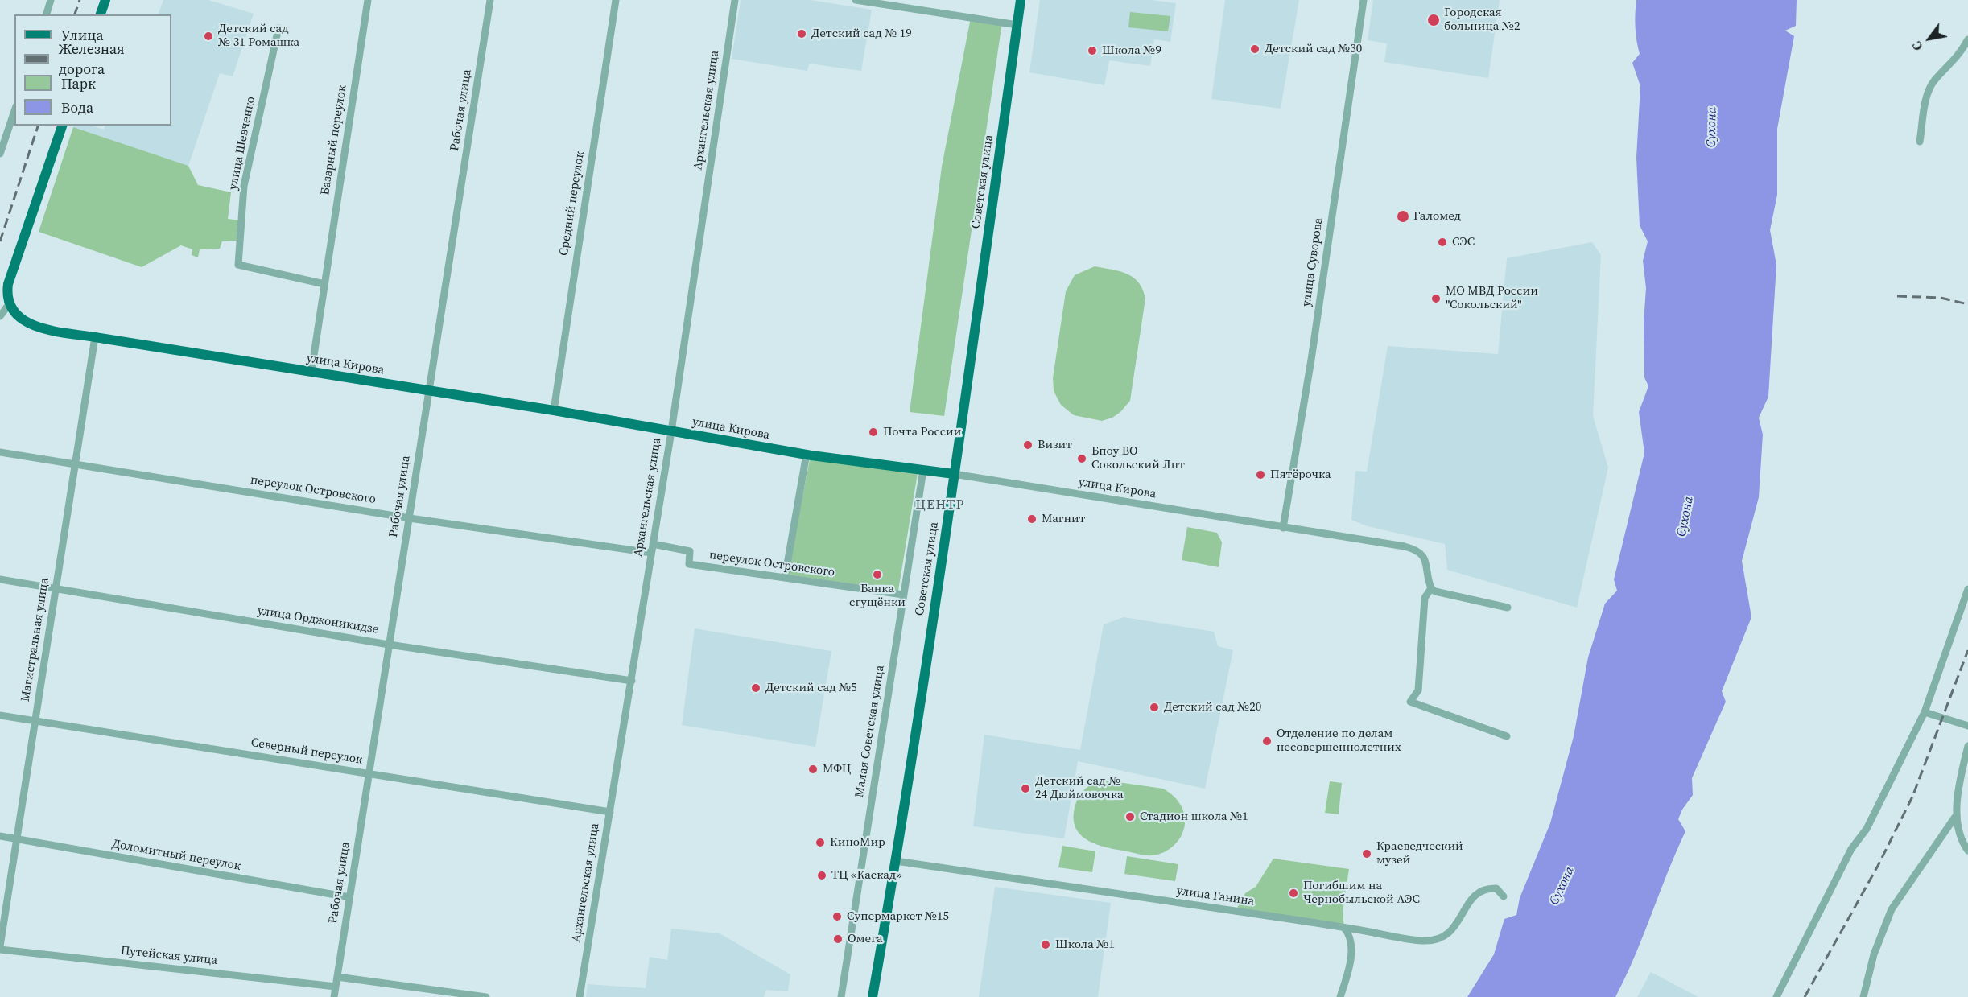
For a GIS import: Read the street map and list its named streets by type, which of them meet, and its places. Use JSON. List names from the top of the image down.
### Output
{
  "streets": {
    "main road": ["Советская улица", "улица Кирова"],
    "street": [
      "Рабочая улица",
      "Архангельская улица",
      "Базарный переулок",
      "улица Шевченко",
      "Средний переулок",
      "улица Суворова",
      "переулок Островского",
      "улица Орджоникидзе",
      "Магистральная улица",
      "Малая Советская улица",
      "Северный переулок",
      "Доломитный переулок",
      "улица Ганина",
      "Путейская улица"
    ]
  },
  "crossings": [
    ["Рабочая улица", "улица Кирова"],
    ["Рабочая улица", "переулок Островского"],
    ["Рабочая улица", "улица Орджоникидзе"],
    ["Рабочая улица", "Северный переулок"],
    ["Рабочая улица", "Доломитный переулок"],
    ["Рабочая улица", "Путейская улица"],
    ["Архангельская улица", "улица Кирова"],
    ["Архангельская улица", "переулок Островского"],
    ["Архангельская улица", "улица Орджоникидзе"],
    ["Архангельская улица", "Северный переулок"],
    ["Базарный переулок", "улица Шевченко"],
    ["Базарный переулок", "улица Кирова"],
    ["Советская улица", "улица Кирова"],
    ["Советская улица", "улица Ганина"],
    ["Средний переулок", "улица Кирова"],
    ["улица Суворова", "улица Кирова"],
    ["улица Кирова", "Магистральная улица"],
    ["улица Кирова", "Малая Советская улица"],
    ["переулок Островского", "Магистральная улица"],
    ["переулок Островского", "Малая Советская улица"],
    ["улица Орджоникидзе", "Магистральная улица"],
    ["Магистральная улица", "Северный переулок"],
    ["Магистральная улица", "Доломитный переулок"]
  ],
  "districts": ["ЦЕНТР"],
  "water": ["Сухона"],
  "places": [
    "Городская больница №2",
    "Детский сад № 19",
    "Детский сад № 31 Ромашка",
    "Детский сад №30",
    "Школа №9",
    "Галомед",
    "СЭС",
    "МО МВД России \"Сокольский\"",
    "Почта России",
    "Визит",
    "Бпоу ВО Сокольский Лпт",
    "Пятёрочка",
    "Магнит",
    "Банка сгущёнки",
    "Детский сад №5",
    "Детский сад №20",
    "Отделение по делам несовершеннолетних",
    "МФЦ",
    "Детский сад № 24 Дюймовочка",
    "Стадион школа №1",
    "КиноМир",
    "Краеведческий музей",
    "ТЦ «Каскад»",
    "Погибшим на Чернобыльской АЭС",
    "Супермаркет №15",
    "Омега",
    "Школа №1"
  ],
  "legend": [
    "Улица",
    "Железная дорога",
    "Парк",
    "Вода"
  ],
  "north": "bottom left"
}
